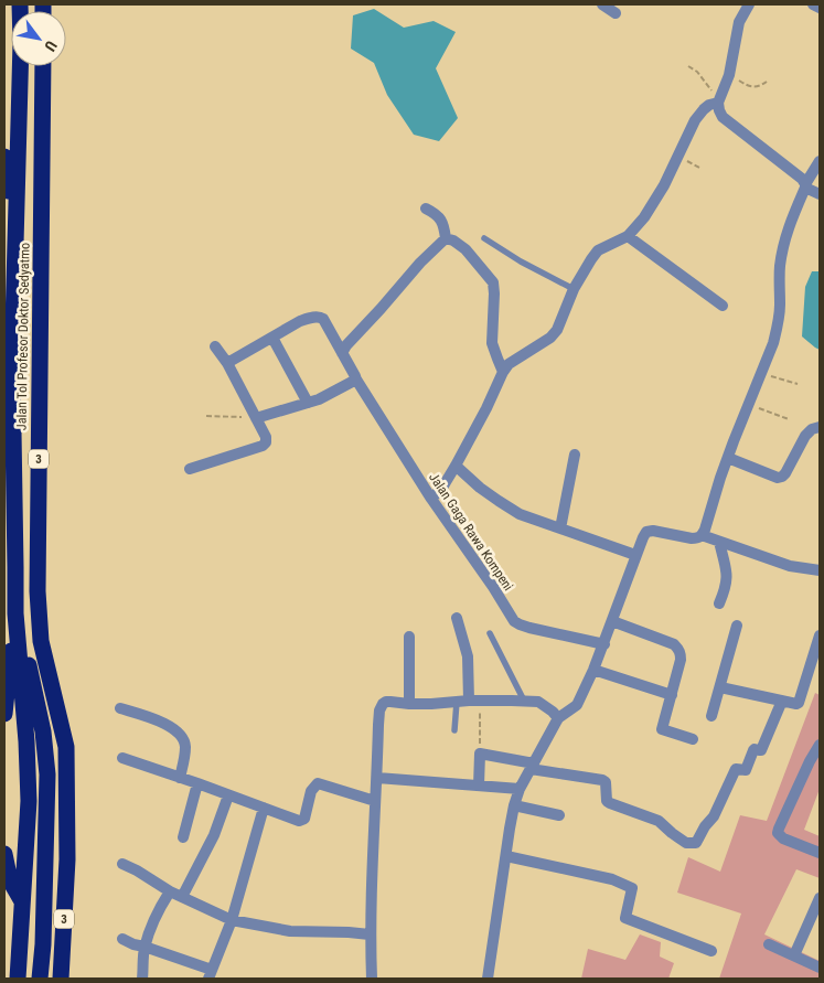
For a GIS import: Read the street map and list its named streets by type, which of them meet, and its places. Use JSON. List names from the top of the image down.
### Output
{
  "streets": {
    "highway": ["Jalan Tol Profesor Doktor Sedyatmo", "3"],
    "street": ["Jalan Gaga Rawa Kompeni"]
  },
  "north": "bottom right"
}
